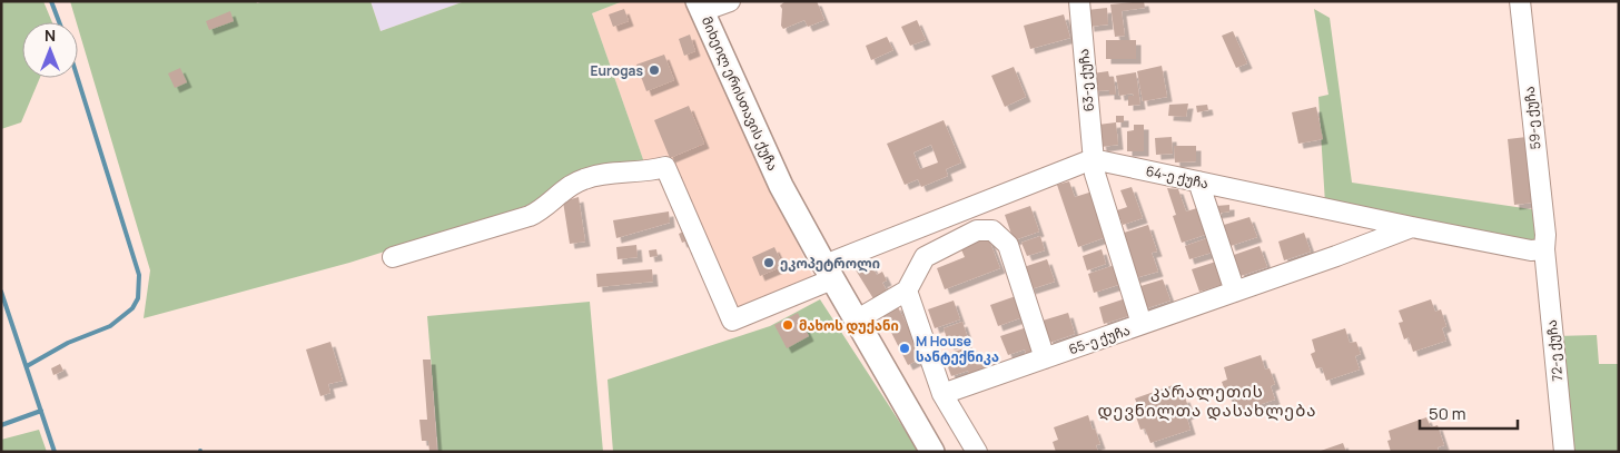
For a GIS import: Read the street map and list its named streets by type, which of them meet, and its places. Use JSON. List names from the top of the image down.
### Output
{
  "streets": {
    "main road": ["მიხეილ ერისთავის ქუჩა"],
    "street": [
      "63-ე ქუჩა",
      "59-ე ქუჩა",
      "64-ე ქუჩა",
      "65-ე ქუჩა",
      "72-ე ქუჩა"
    ]
  },
  "crossings": [
    ["63-ე ქუჩა", "64-ე ქუჩა"],
    ["63-ე ქუჩა", "65-ე ქუჩა"],
    ["59-ე ქუჩა", "64-ე ქუჩა"],
    ["59-ე ქუჩა", "72-ე ქუჩა"],
    ["64-ე ქუჩა", "65-ე ქუჩა"],
    ["64-ე ქუჩა", "72-ე ქუჩა"]
  ],
  "districts": ["კარალეთის დევნილთა დასახლება"],
  "places": [
    "Eurogas",
    "ეკოპეტროლი",
    "მახოს დუქანი",
    "M House სანტექნიკა"
  ],
  "scale_bar": "50 m",
  "north": "top"
}
